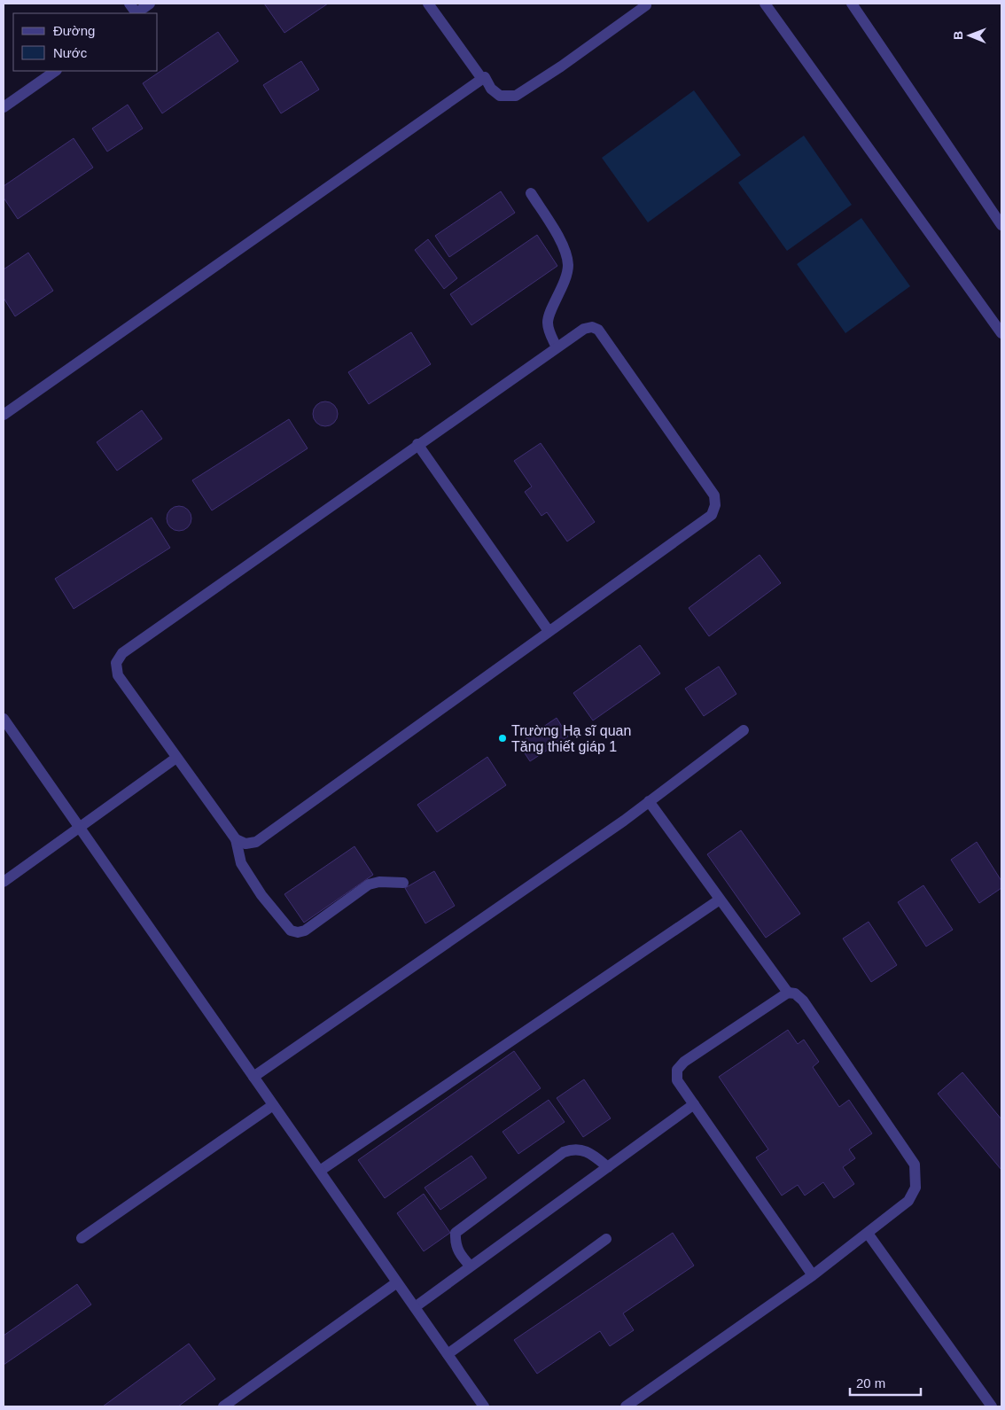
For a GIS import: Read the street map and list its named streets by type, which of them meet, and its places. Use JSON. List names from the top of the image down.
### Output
{
  "places": ["Trường Hạ sĩ quan Tăng thiết giáp 1"],
  "legend": ["Đường", "Nước"],
  "scale_bar": "20 m",
  "north": "left"
}
